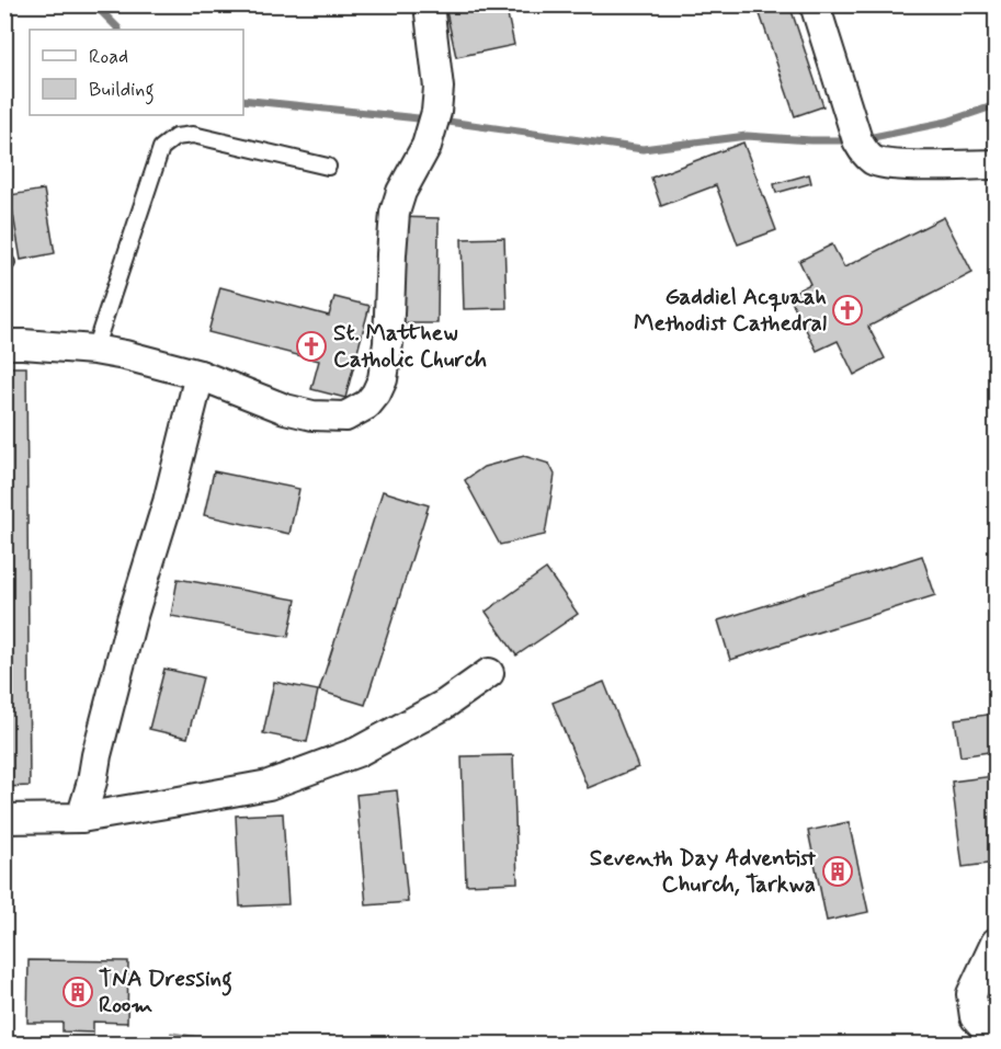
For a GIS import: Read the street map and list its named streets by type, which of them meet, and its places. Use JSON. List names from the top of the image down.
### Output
{
  "places": {
    "church": ["Gaddiel Acquaah Methodist Cathedral", "St. Matthew Catholic Church"],
    "building": ["Seventh Day Adventist Church, Tarkwa", "TNA Dressing Room"]
  },
  "legend": ["Road", "Building"]
}
